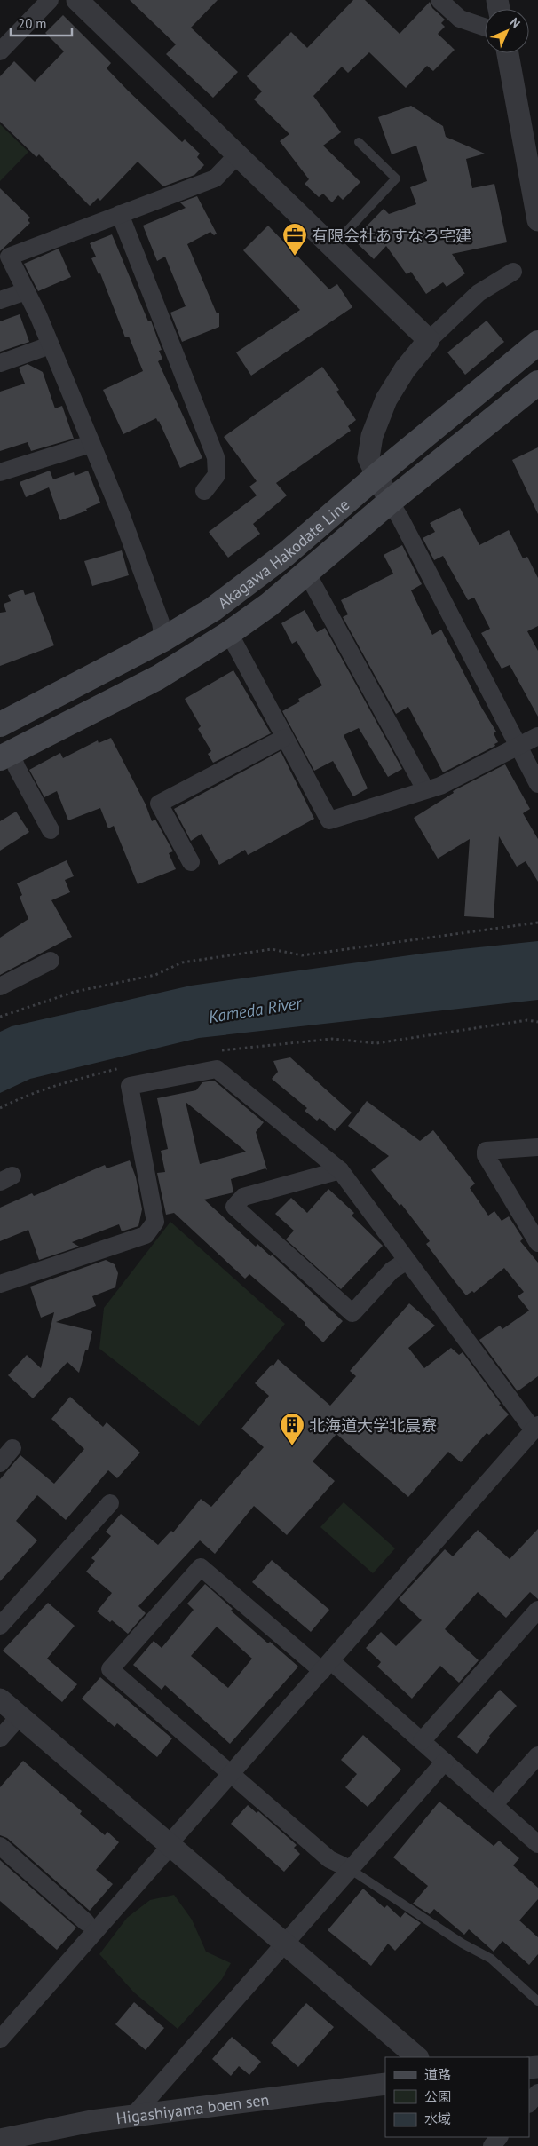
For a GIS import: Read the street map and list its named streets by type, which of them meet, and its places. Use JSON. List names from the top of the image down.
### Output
{
  "streets": {
    "main road": ["Akagawa Hakodate Line"],
    "street": ["Higashiyama boen sen"]
  },
  "water": ["Kameda River"],
  "places": {
    "office": ["有限会社あすなろ宅建"],
    "building": ["北海道大学北晨寮"]
  },
  "legend": ["道路", "公園", "水域"],
  "scale_bar": "20 m",
  "north": "top right"
}
